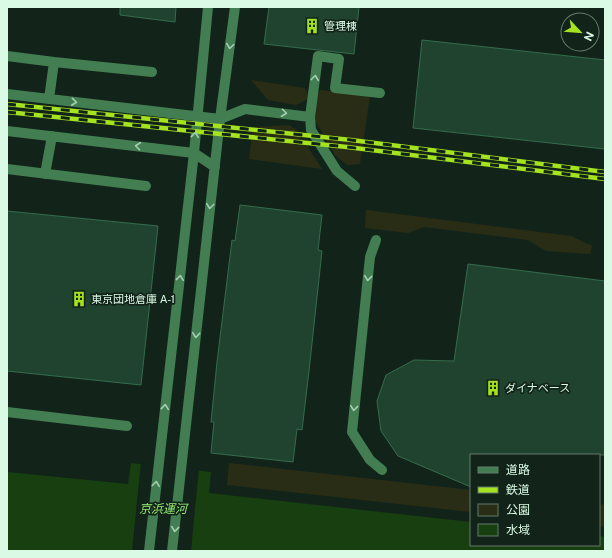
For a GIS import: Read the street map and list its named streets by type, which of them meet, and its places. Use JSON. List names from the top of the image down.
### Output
{
  "water": ["京浜運河"],
  "places": {
    "building": ["管理棟", "東京団地倉庫 A-1", "ダイナベース"]
  },
  "legend": [
    "道路",
    "鉄道",
    "公園",
    "水域"
  ],
  "north": "bottom right"
}
